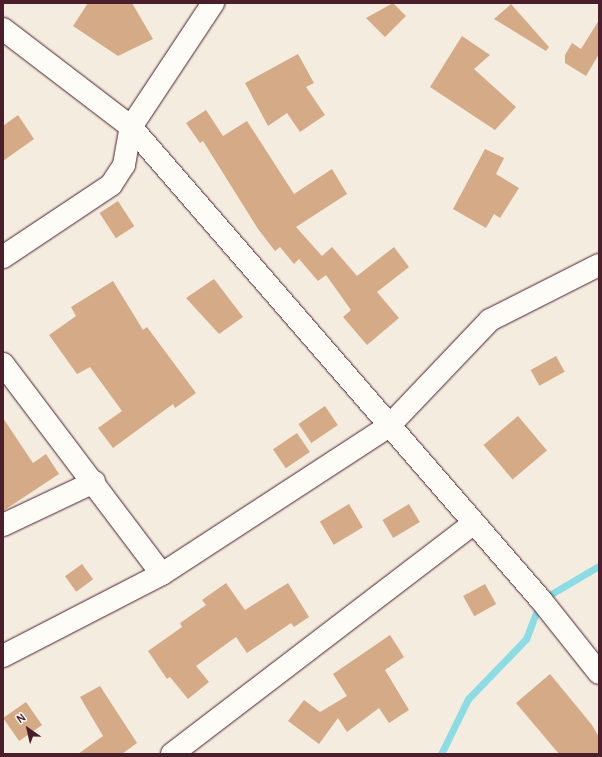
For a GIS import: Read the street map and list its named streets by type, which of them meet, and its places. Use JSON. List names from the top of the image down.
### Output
{
  "north": "top left"
}
